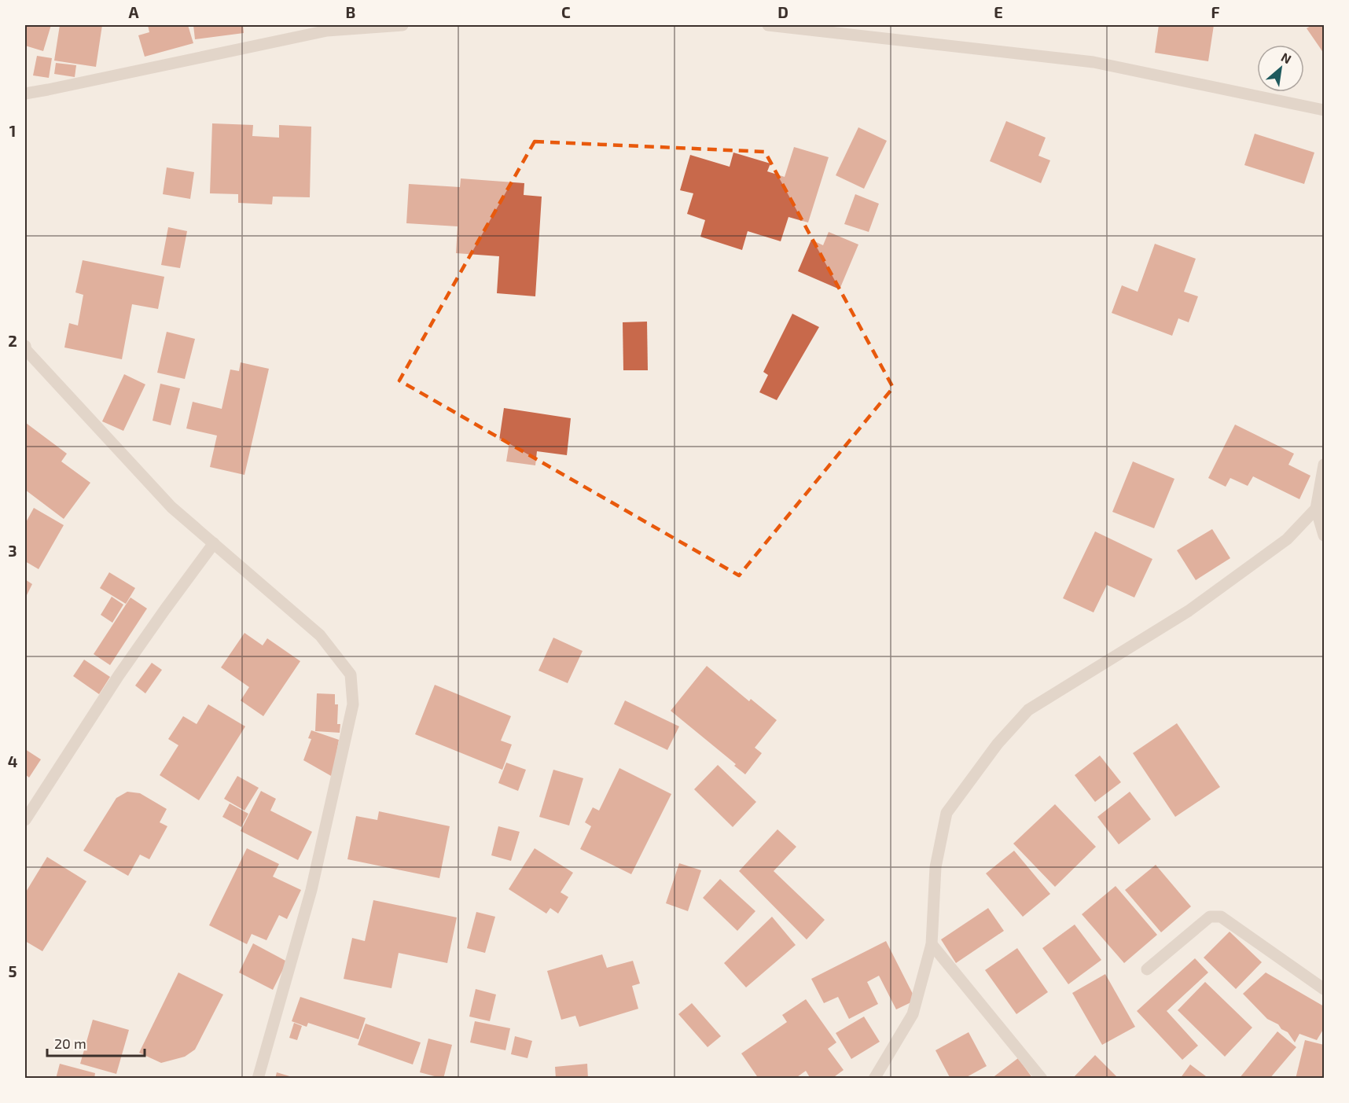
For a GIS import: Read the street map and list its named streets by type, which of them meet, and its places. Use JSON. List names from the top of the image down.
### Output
{
  "scale_bar": "20 m",
  "north": "top right",
  "grid": {
    "columns": [
      "A",
      "B",
      "C",
      "D",
      "E",
      "F"
    ],
    "rows": [
      "1",
      "2",
      "3",
      "4",
      "5"
    ]
  }
}
